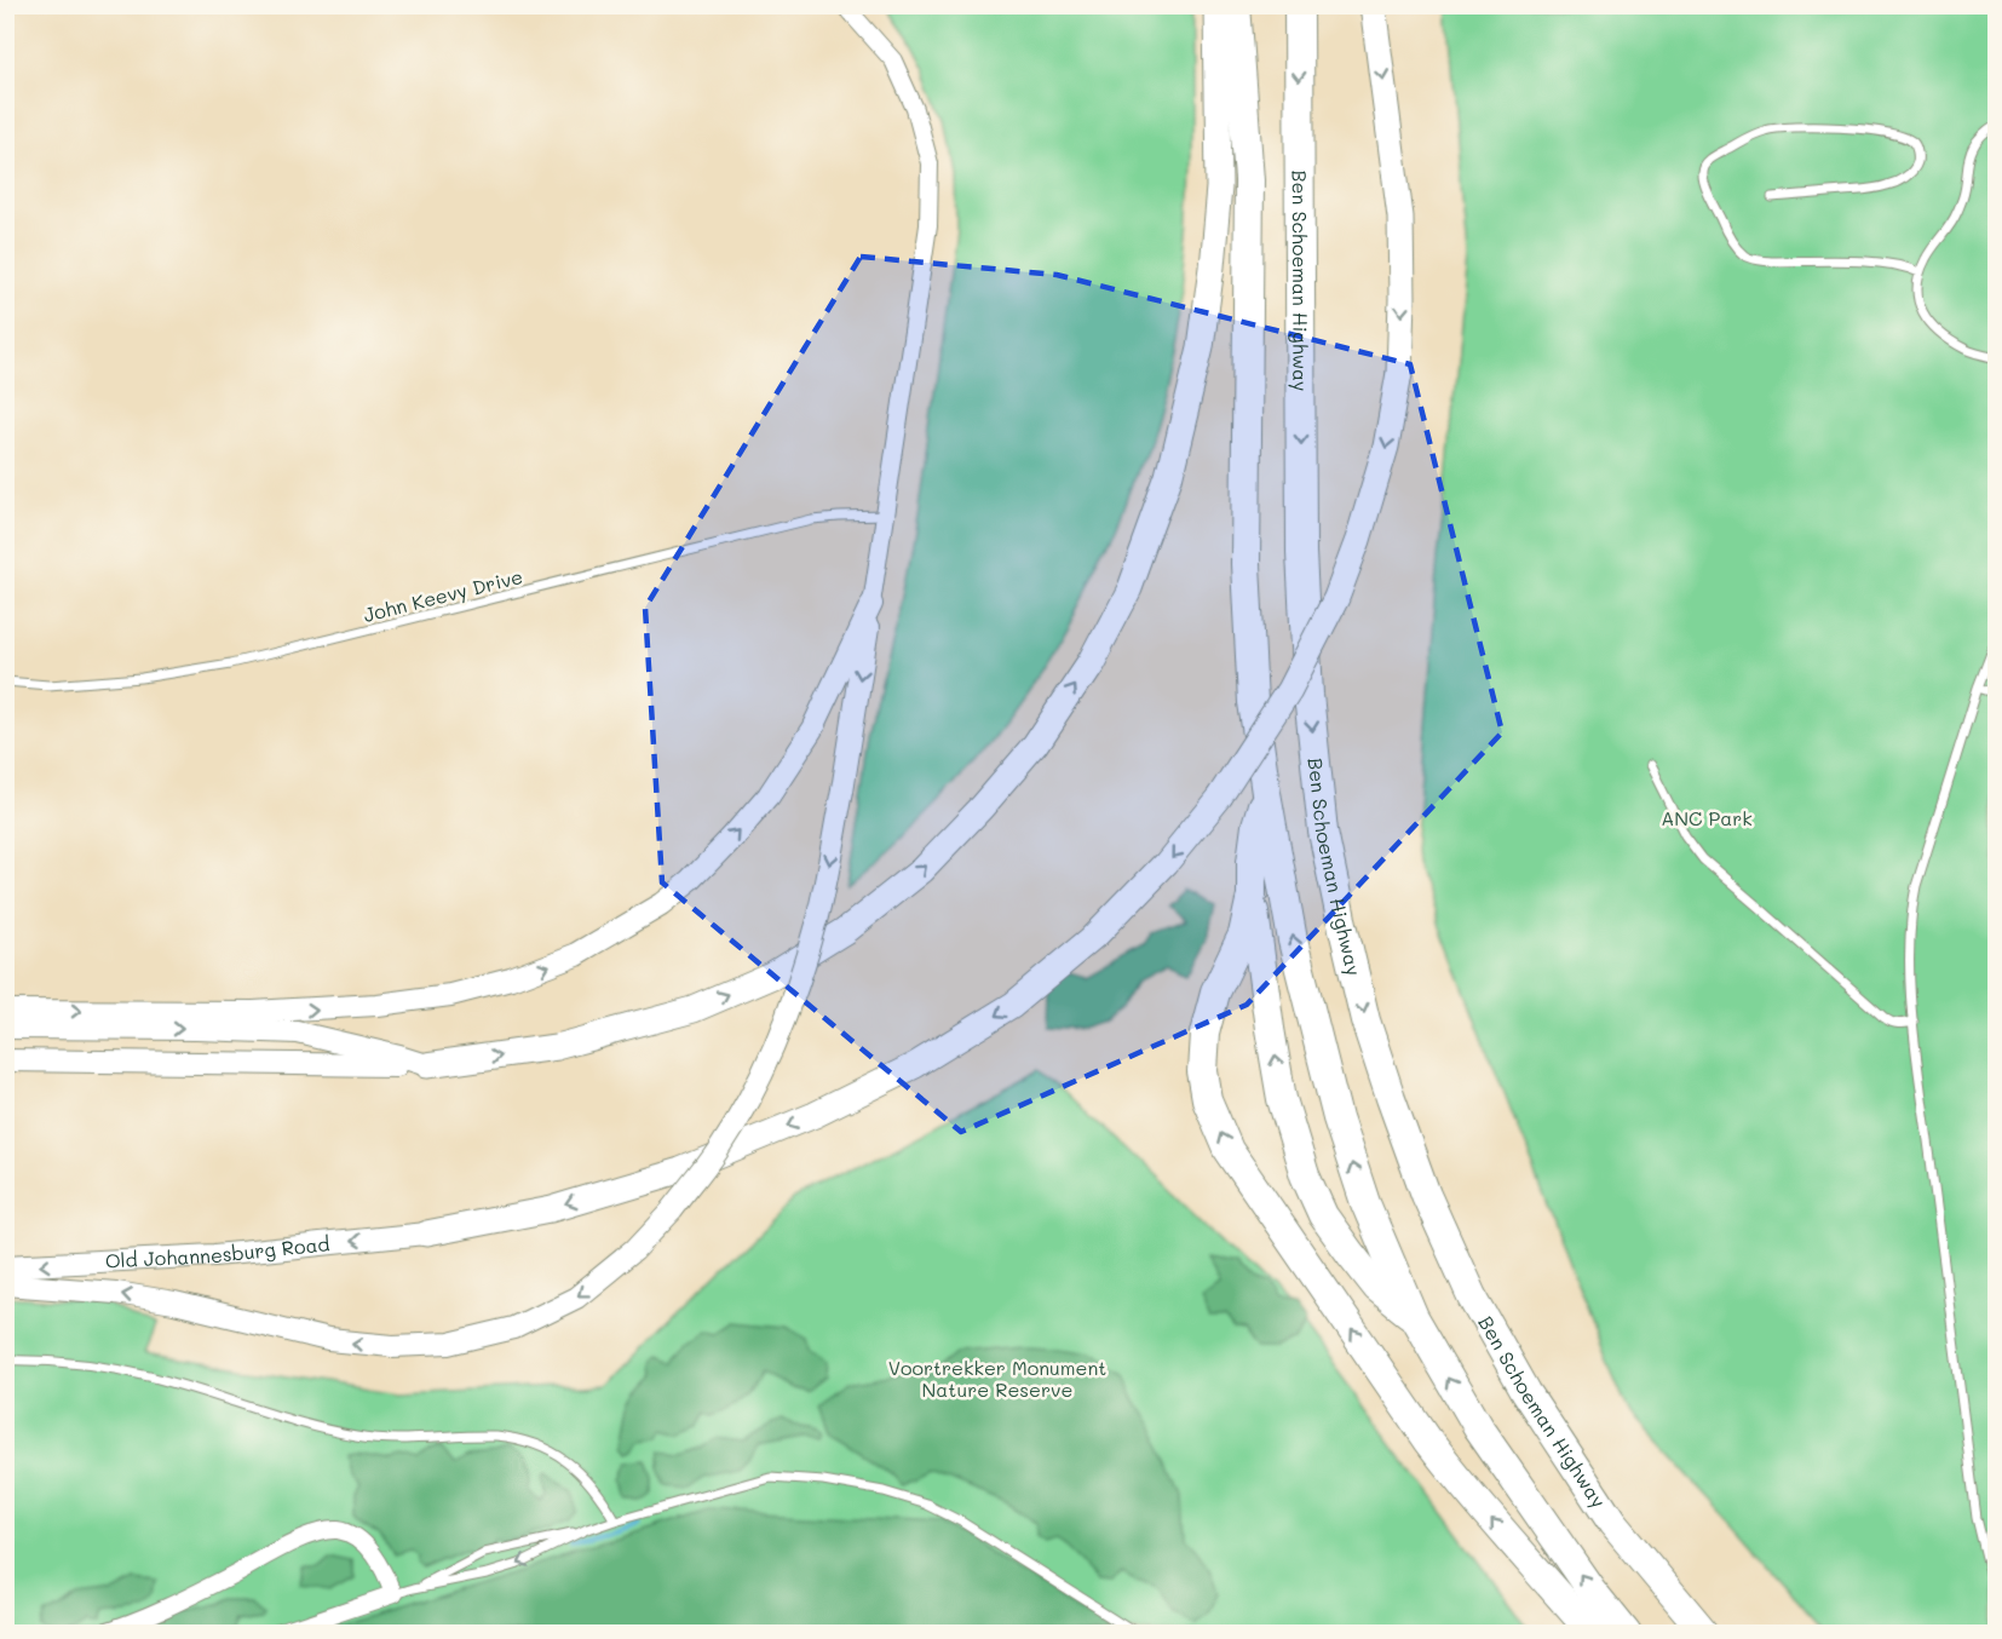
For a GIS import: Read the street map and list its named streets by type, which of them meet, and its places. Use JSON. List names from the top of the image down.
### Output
{
  "streets": {
    "highway": ["Ben Schoeman Highway"],
    "main road": ["Old Johannesburg Road"],
    "lane": ["John Keevy Drive"]
  },
  "parks": ["ANC Park", "Voortrekker Monument Nature Reserve"]
}
